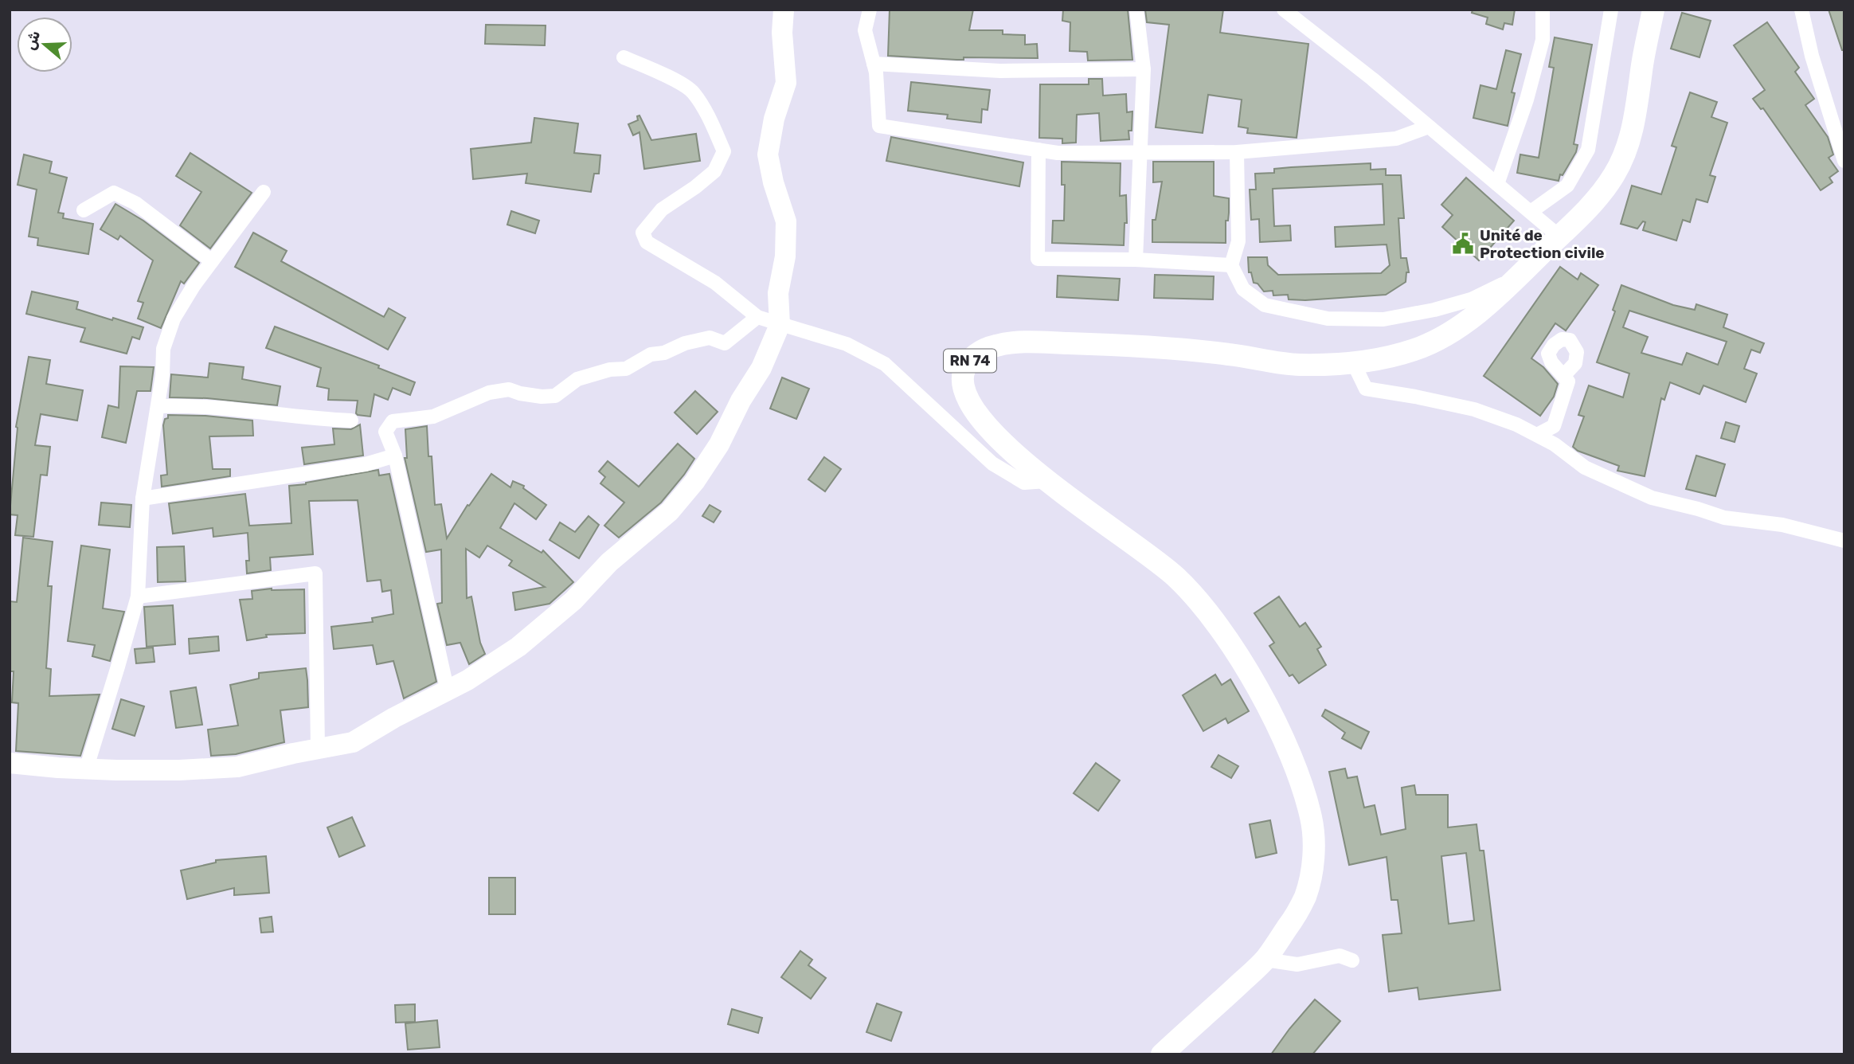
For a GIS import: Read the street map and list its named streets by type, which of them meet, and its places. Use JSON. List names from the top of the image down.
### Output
{
  "streets": {
    "main road": ["RN 74"]
  },
  "places": {
    "public building": ["Unité de Protection civile"]
  },
  "north": "left"
}
